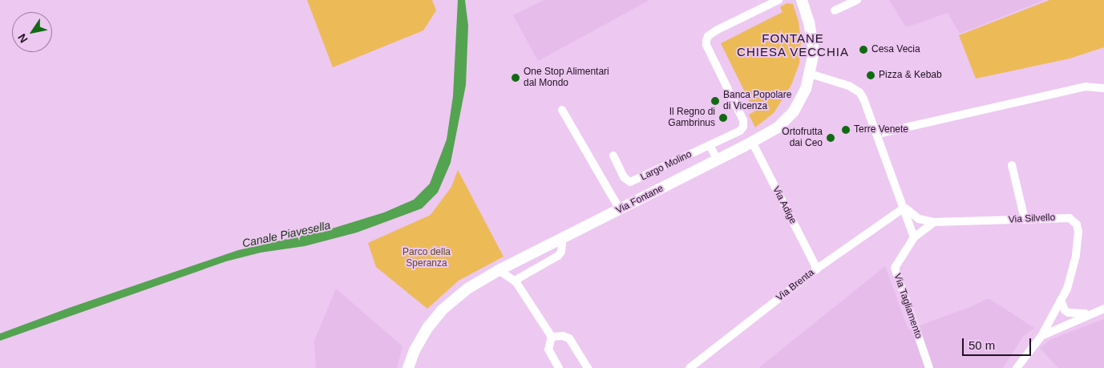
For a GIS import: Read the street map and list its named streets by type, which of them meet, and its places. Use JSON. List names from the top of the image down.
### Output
{
  "streets": {
    "street": [
      "Largo Molino",
      "Via Fontane",
      "Via Adige",
      "Via Silvello",
      "Via Brenta",
      "Via Tagliamento"
    ]
  },
  "crossings": [
    ["Via Fontane", "Via Adige"],
    ["Via Adige", "Via Brenta"],
    ["Via Silvello", "Via Tagliamento"]
  ],
  "districts": ["FONTANE CHIESA VECCHIA"],
  "water": ["Canale Piavesella"],
  "parks": ["Parco della Speranza"],
  "places": [
    "Cesa Vecia",
    "Pizza & Kebab",
    "One Stop Alimentari dal Mondo",
    "Banca Popolare di Vicenza",
    "Il Regno di Gambrinus",
    "Terre Venete",
    "Ortofrutta dai Ceo"
  ],
  "scale_bar": "50 m",
  "north": "bottom left"
}
